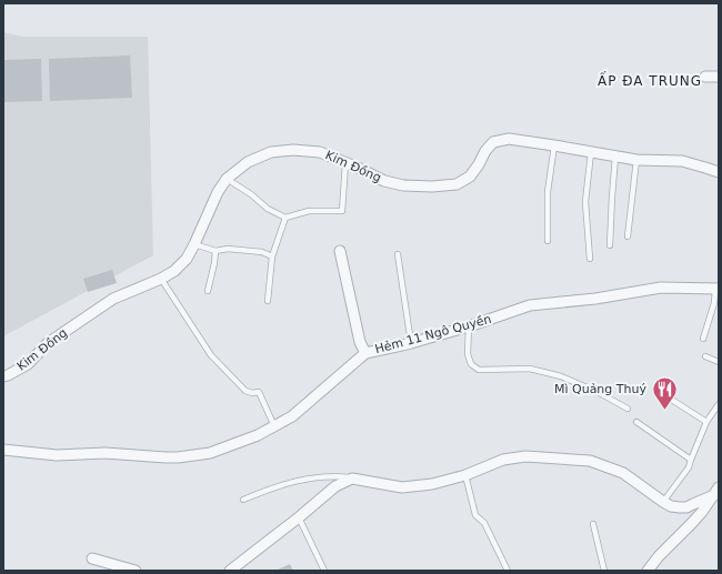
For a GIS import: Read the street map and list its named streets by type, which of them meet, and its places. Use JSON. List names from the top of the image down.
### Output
{
  "streets": {
    "street": ["Kim Đồng", "Hẻm 11 Ngô Quyền"]
  },
  "districts": ["ẤP ĐA TRUNG"],
  "places": {
    "restaurant": ["Mì Quảng Thuý"]
  }
}
